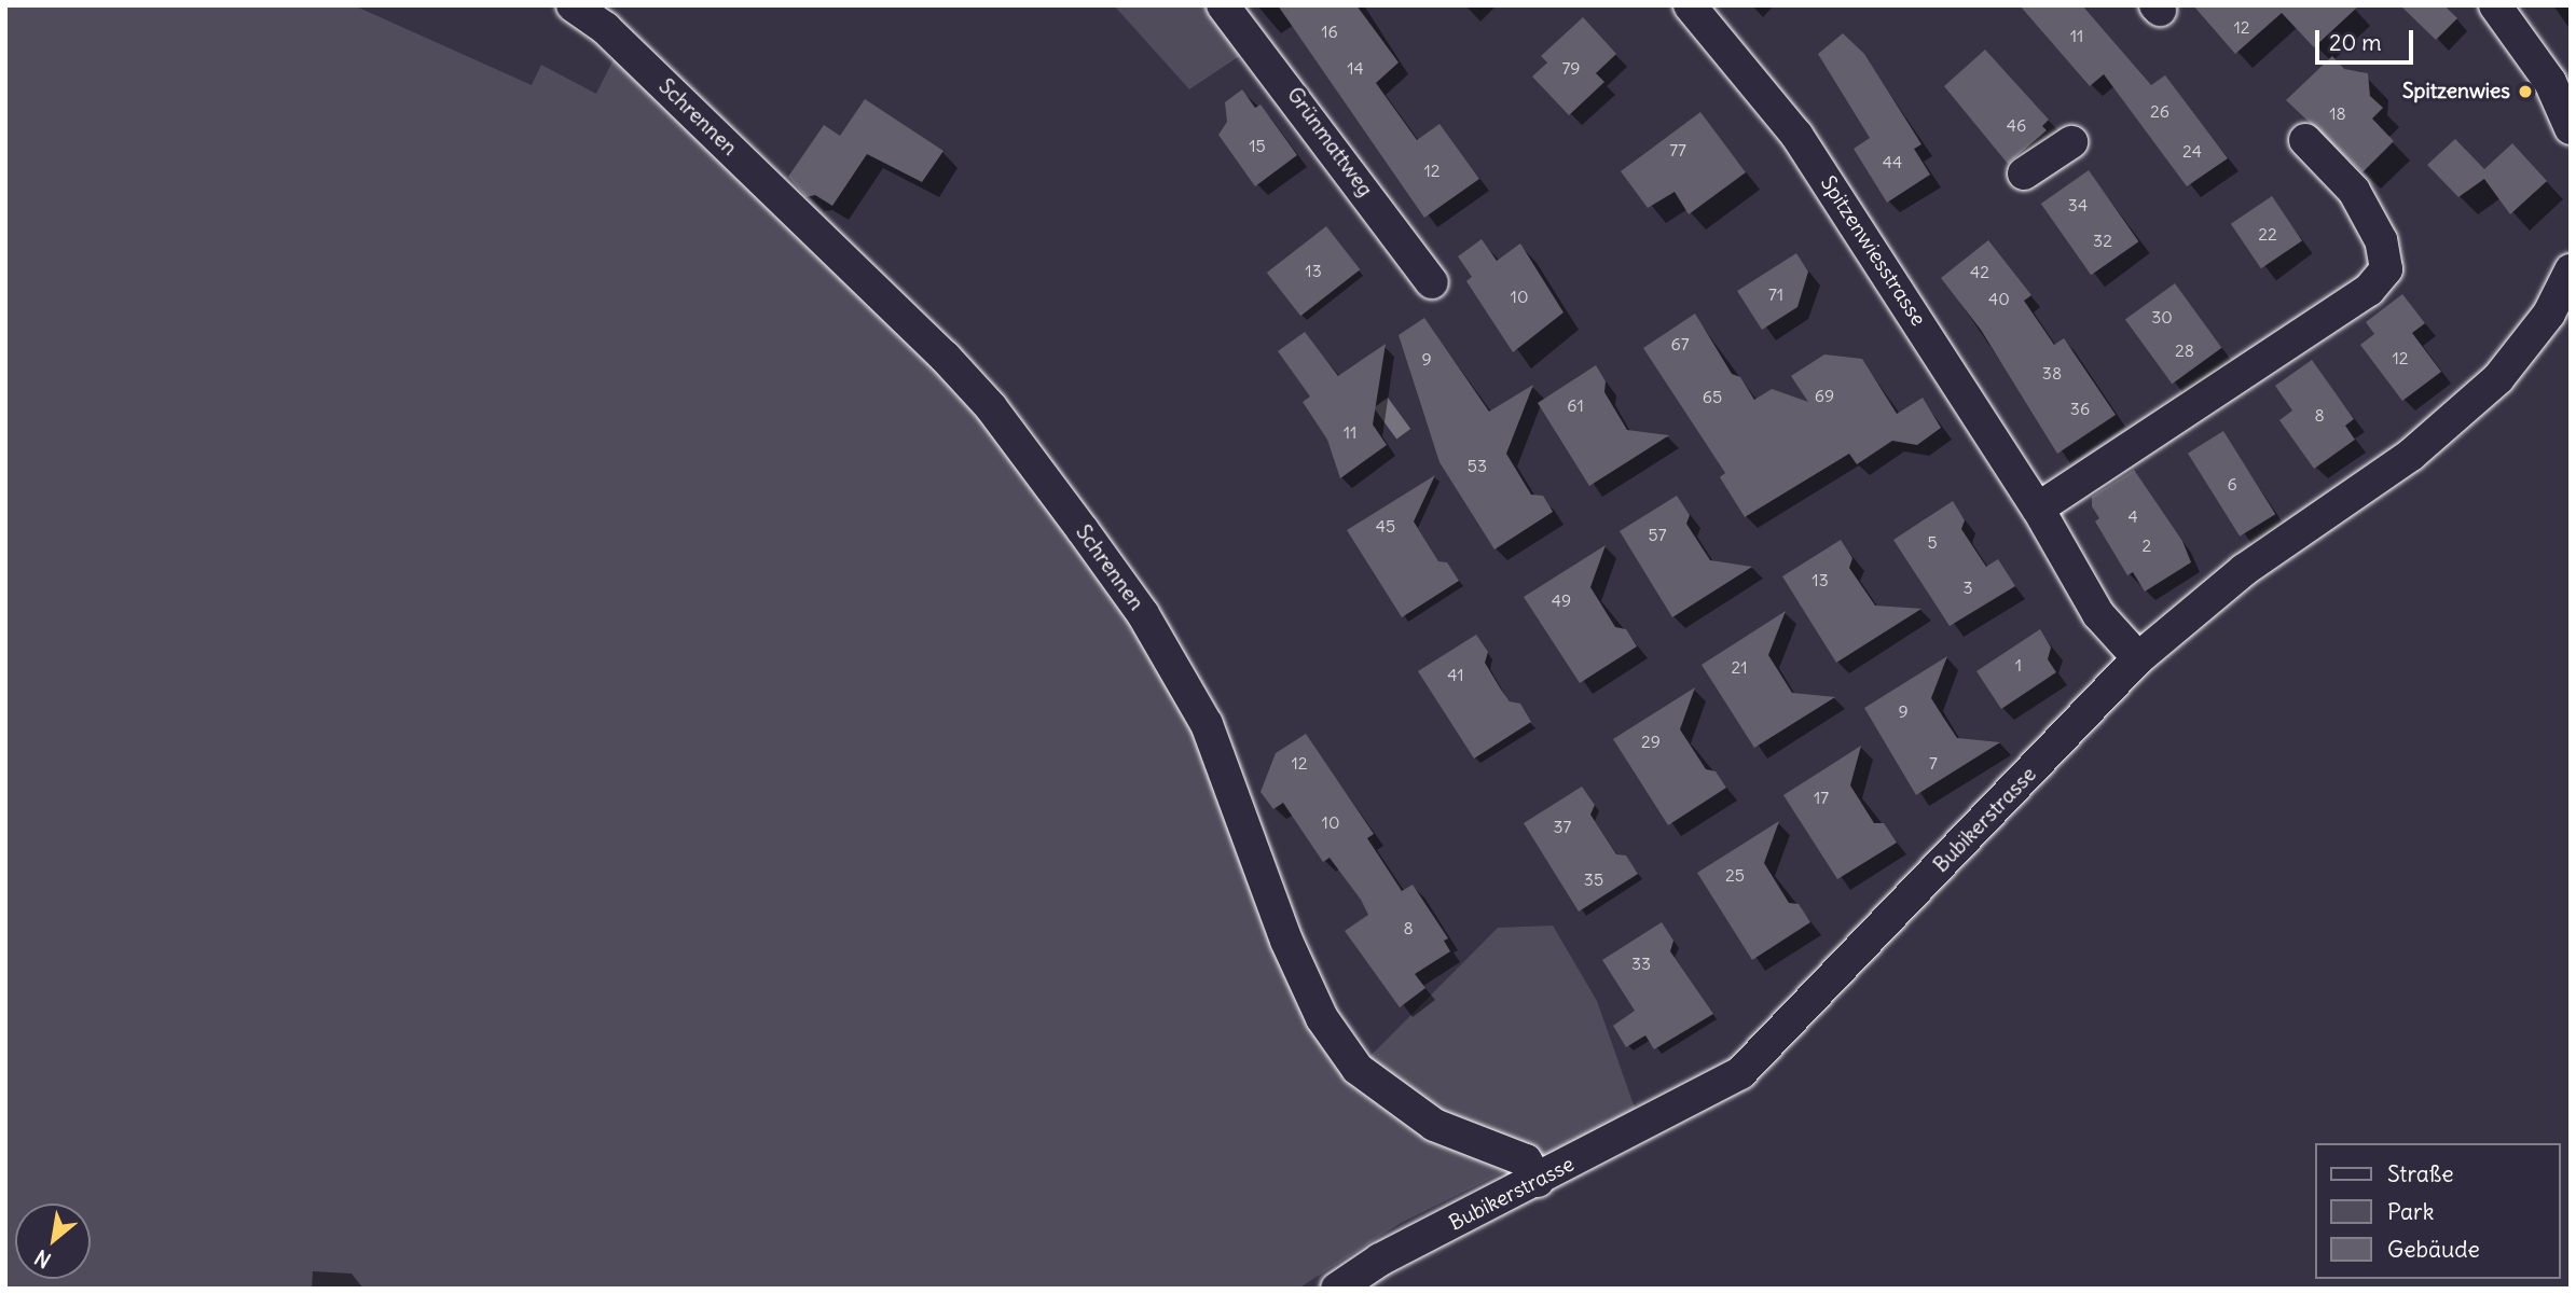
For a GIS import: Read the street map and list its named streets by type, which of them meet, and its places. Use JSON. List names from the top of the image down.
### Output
{
  "streets": {
    "street": [
      "Schrennen",
      "Grünmattweg",
      "Spitzenwiesstrasse",
      "Bubikerstrasse"
    ]
  },
  "crossings": [
    ["Schrennen", "Bubikerstrasse"],
    ["Spitzenwiesstrasse", "Bubikerstrasse"]
  ],
  "places": ["Spitzenwies"],
  "house_numbers": [
    "12",
    "16",
    "11",
    "14",
    "79",
    "26",
    "18",
    "46",
    "15",
    "77",
    "24",
    "44",
    "12",
    "34",
    "22",
    "32",
    "13",
    "42",
    "71",
    "10",
    "40",
    "30",
    "67",
    "28",
    "12",
    "9",
    "38",
    "69",
    "65",
    "61",
    "36",
    "8",
    "11",
    "53",
    "6",
    "4",
    "45",
    "57",
    "5",
    "2",
    "13",
    "3",
    "49",
    "1",
    "21",
    "41",
    "9",
    "29",
    "12",
    "7",
    "17",
    "10",
    "37",
    "25",
    "35",
    "8",
    "33"
  ],
  "legend": ["Straße", "Park", "Gebäude"],
  "scale_bar": "20 m",
  "north": "bottom left"
}
